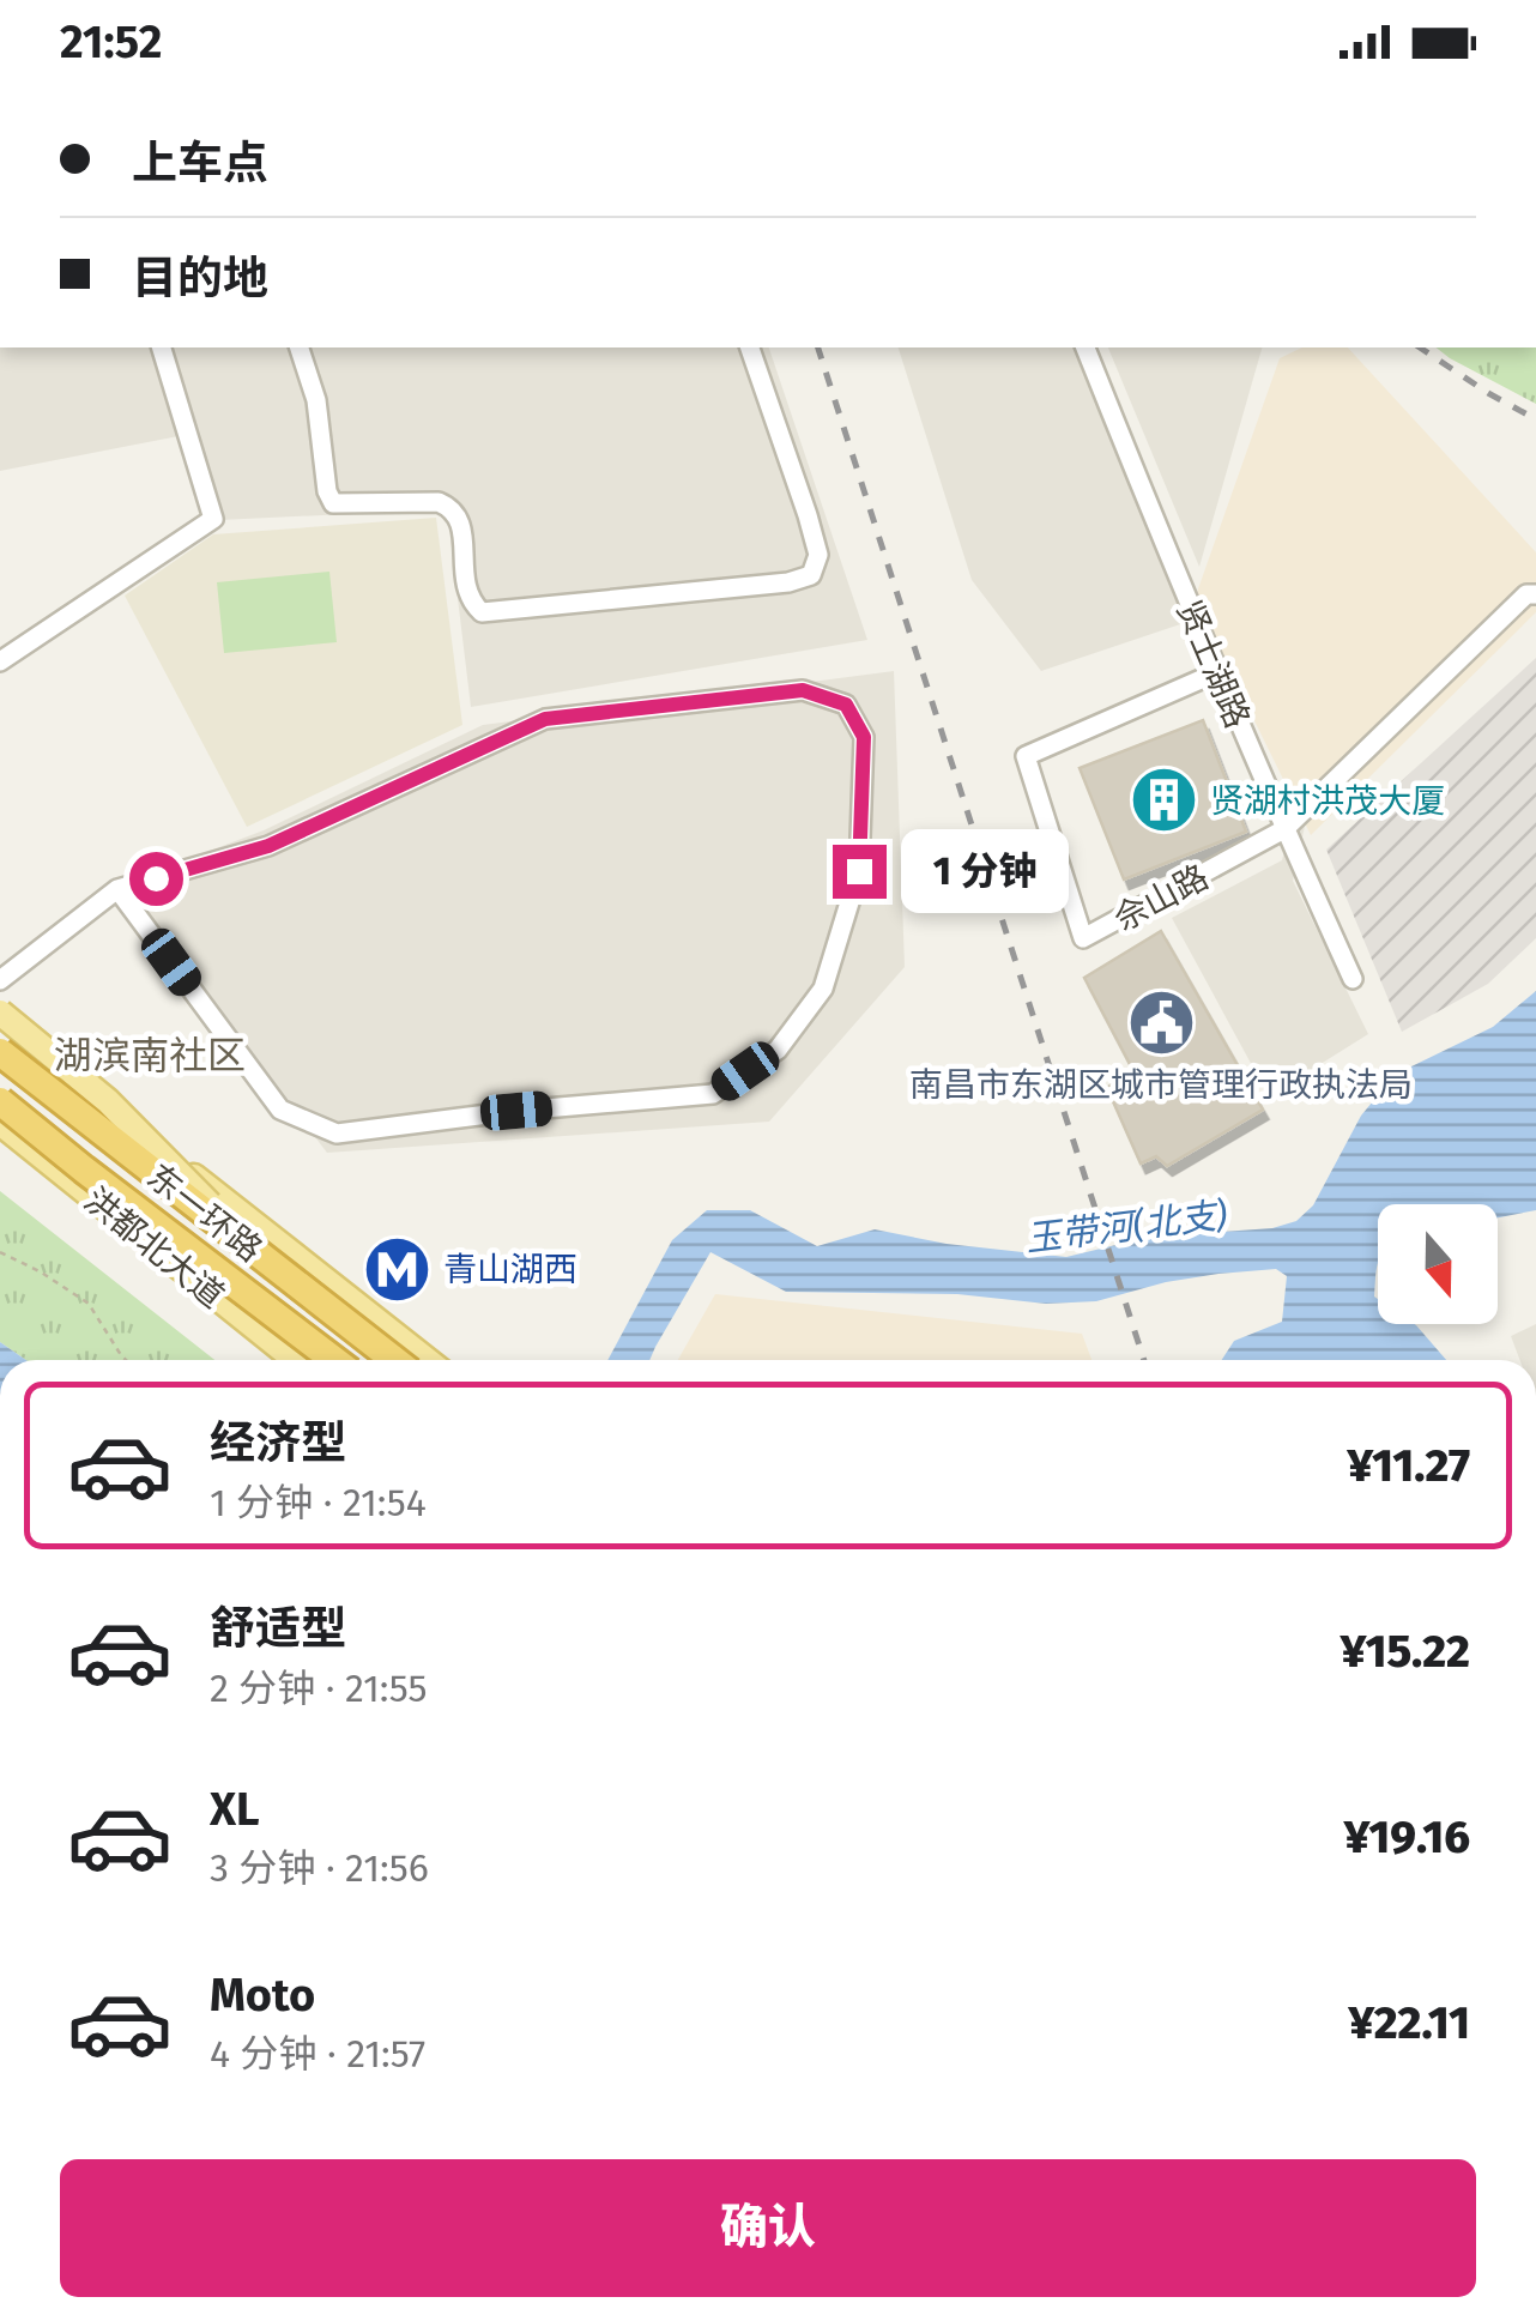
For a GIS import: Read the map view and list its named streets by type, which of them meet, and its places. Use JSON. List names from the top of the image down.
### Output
{
  "streets": {
    "highway": ["东一环路"],
    "main road": ["洪都北大道"],
    "street": ["贤士湖路", "佘山路"]
  },
  "crossings": [
    ["贤士湖路", "佘山路"]
  ],
  "districts": ["湖滨南社区"],
  "water": ["玉带河(北支)"],
  "places": {
    "building": ["贤湖村洪茂大厦"],
    "public building": ["南昌市东湖区城市管理行政执法局"],
    "metro station": ["青山湖西"]
  },
  "north": "bottom",
  "page": {
    "status": "21:52",
    "banner": ["上车点", "目的地"],
    "bubble": "1 分钟",
    "list": [
      {
        "name": "经济型",
        "note": "1 分钟 · 21:54",
        "value": "¥11.27"
      },
      {
        "name": "舒适型",
        "note": "2 分钟 · 21:55",
        "value": "¥15.22"
      },
      {
        "name": "XL",
        "note": "3 分钟 · 21:56",
        "value": "¥19.16"
      },
      {
        "name": "Moto",
        "note": "4 分钟 · 21:57",
        "value": "¥22.11"
      }
    ],
    "buttons": "确认"
  }
}
